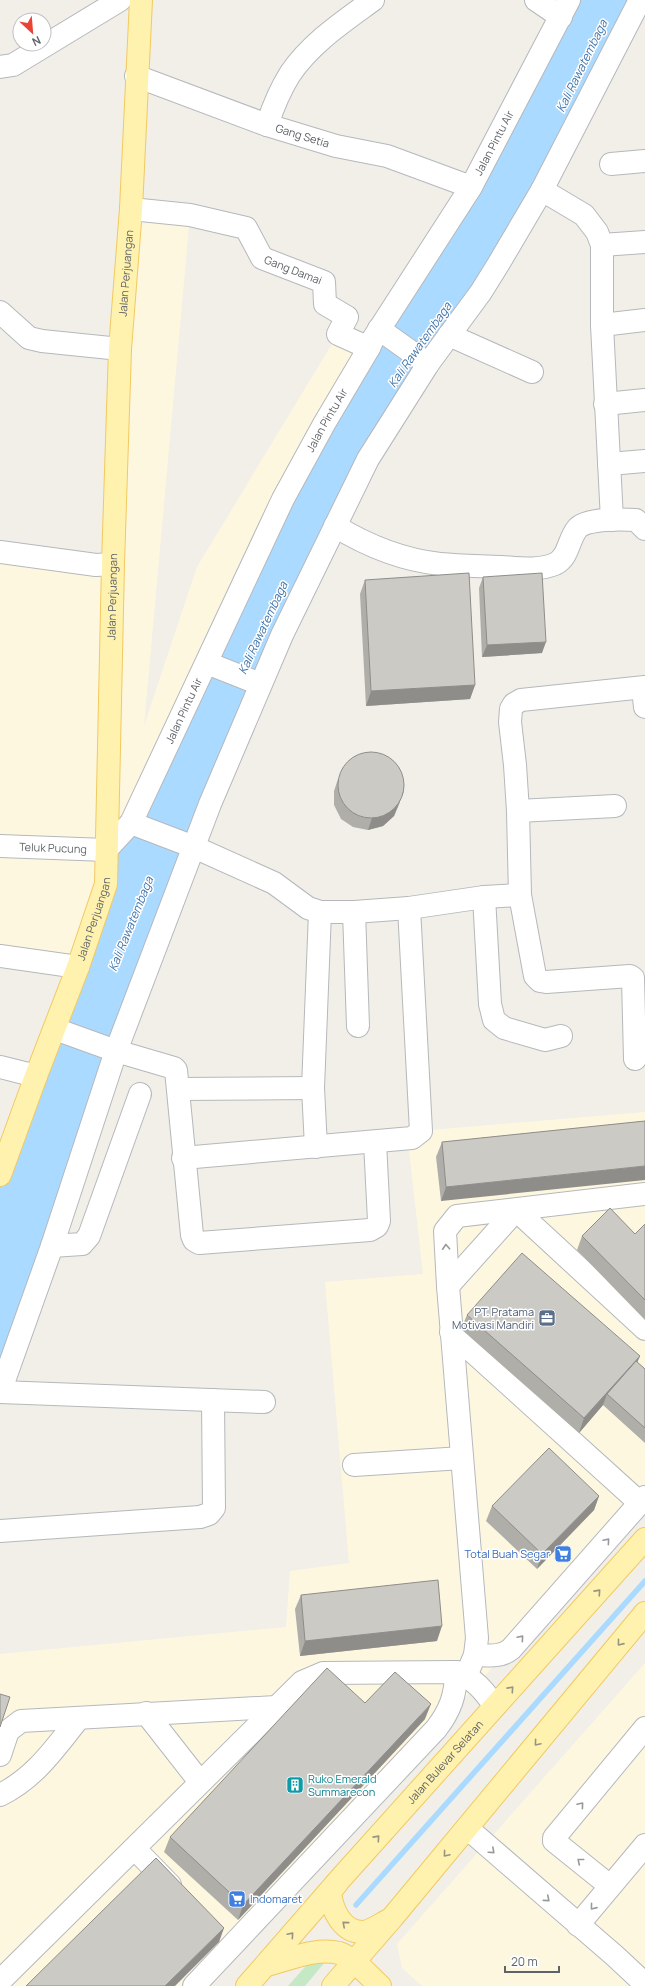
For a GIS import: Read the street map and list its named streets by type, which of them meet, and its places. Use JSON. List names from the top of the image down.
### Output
{
  "streets": {
    "main road": ["Jalan Perjuangan", "Jalan Bulevar Selatan"],
    "street": [
      "Gang Setia",
      "Jalan Pintu Air",
      "Gang Damai",
      "Teluk Pucung"
    ]
  },
  "crossings": [
    ["Gang Setia", "Jalan Pintu Air"],
    ["Gang Setia", "Jalan Perjuangan"],
    ["Jalan Pintu Air", "Gang Damai"],
    ["Jalan Pintu Air", "Jalan Perjuangan"],
    ["Jalan Pintu Air", "Teluk Pucung"],
    ["Gang Damai", "Jalan Perjuangan"],
    ["Jalan Perjuangan", "Teluk Pucung"]
  ],
  "water": ["Kali Rawatembaga"],
  "places": {
    "office": ["PT. Pratama Motivasi Mandiri"],
    "supermarket": ["Total Buah Segar", "Indomaret"],
    "building": ["Ruko Emerald Summarecon"]
  },
  "scale_bar": "20 m",
  "north": "bottom right"
}
